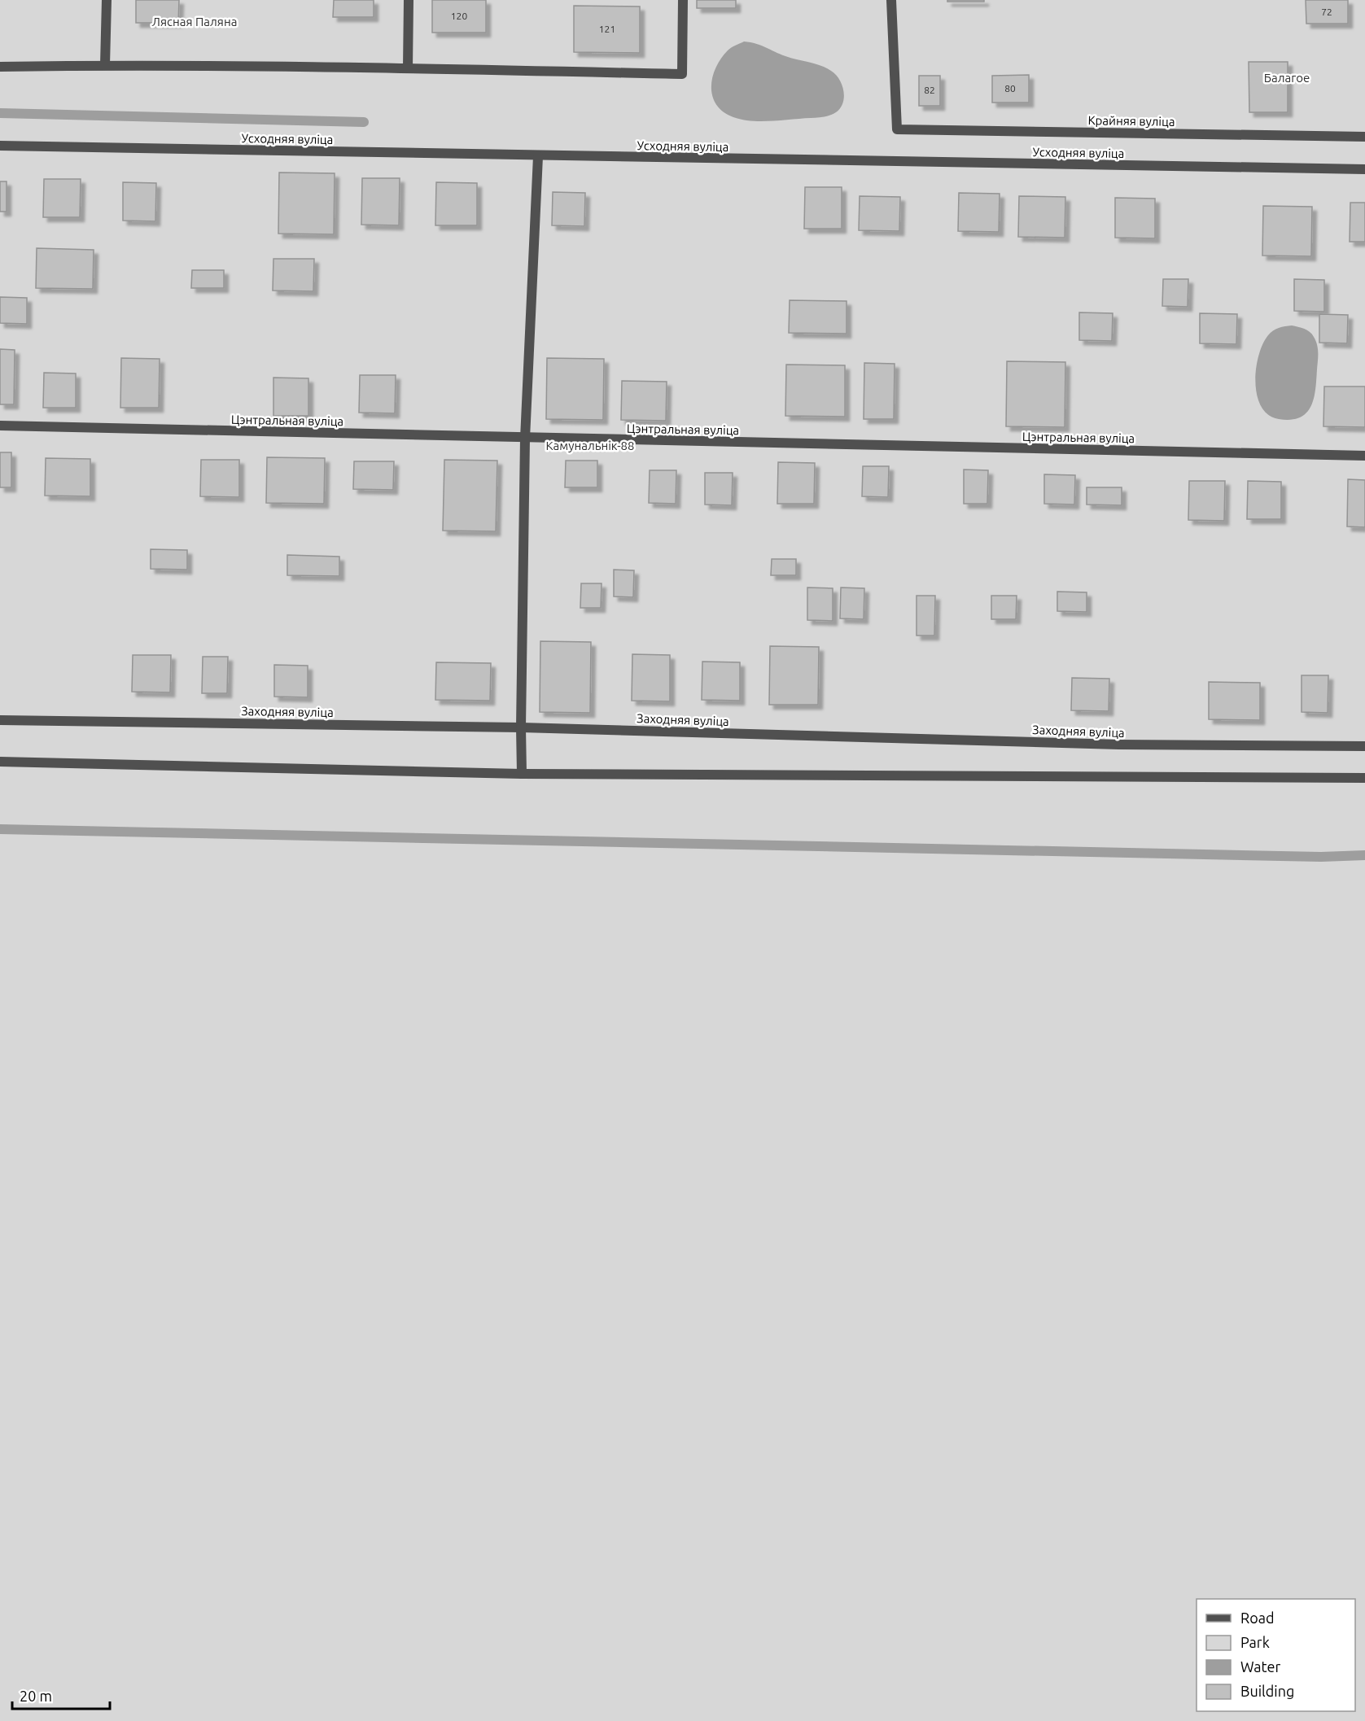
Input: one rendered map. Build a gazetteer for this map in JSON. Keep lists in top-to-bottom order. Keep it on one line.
{"streets":{"street":["Крайняя вуліца","Усходняя вуліца","Цэнтральная вуліца","Заходняя вуліца"]},"parks":["Лясная Паляна","Балагое","Камунальнік-88"],"house_numbers":["72","120","121","80","82"],"legend":["Road","Park","Water","Building"],"scale_bar":"20 m"}
